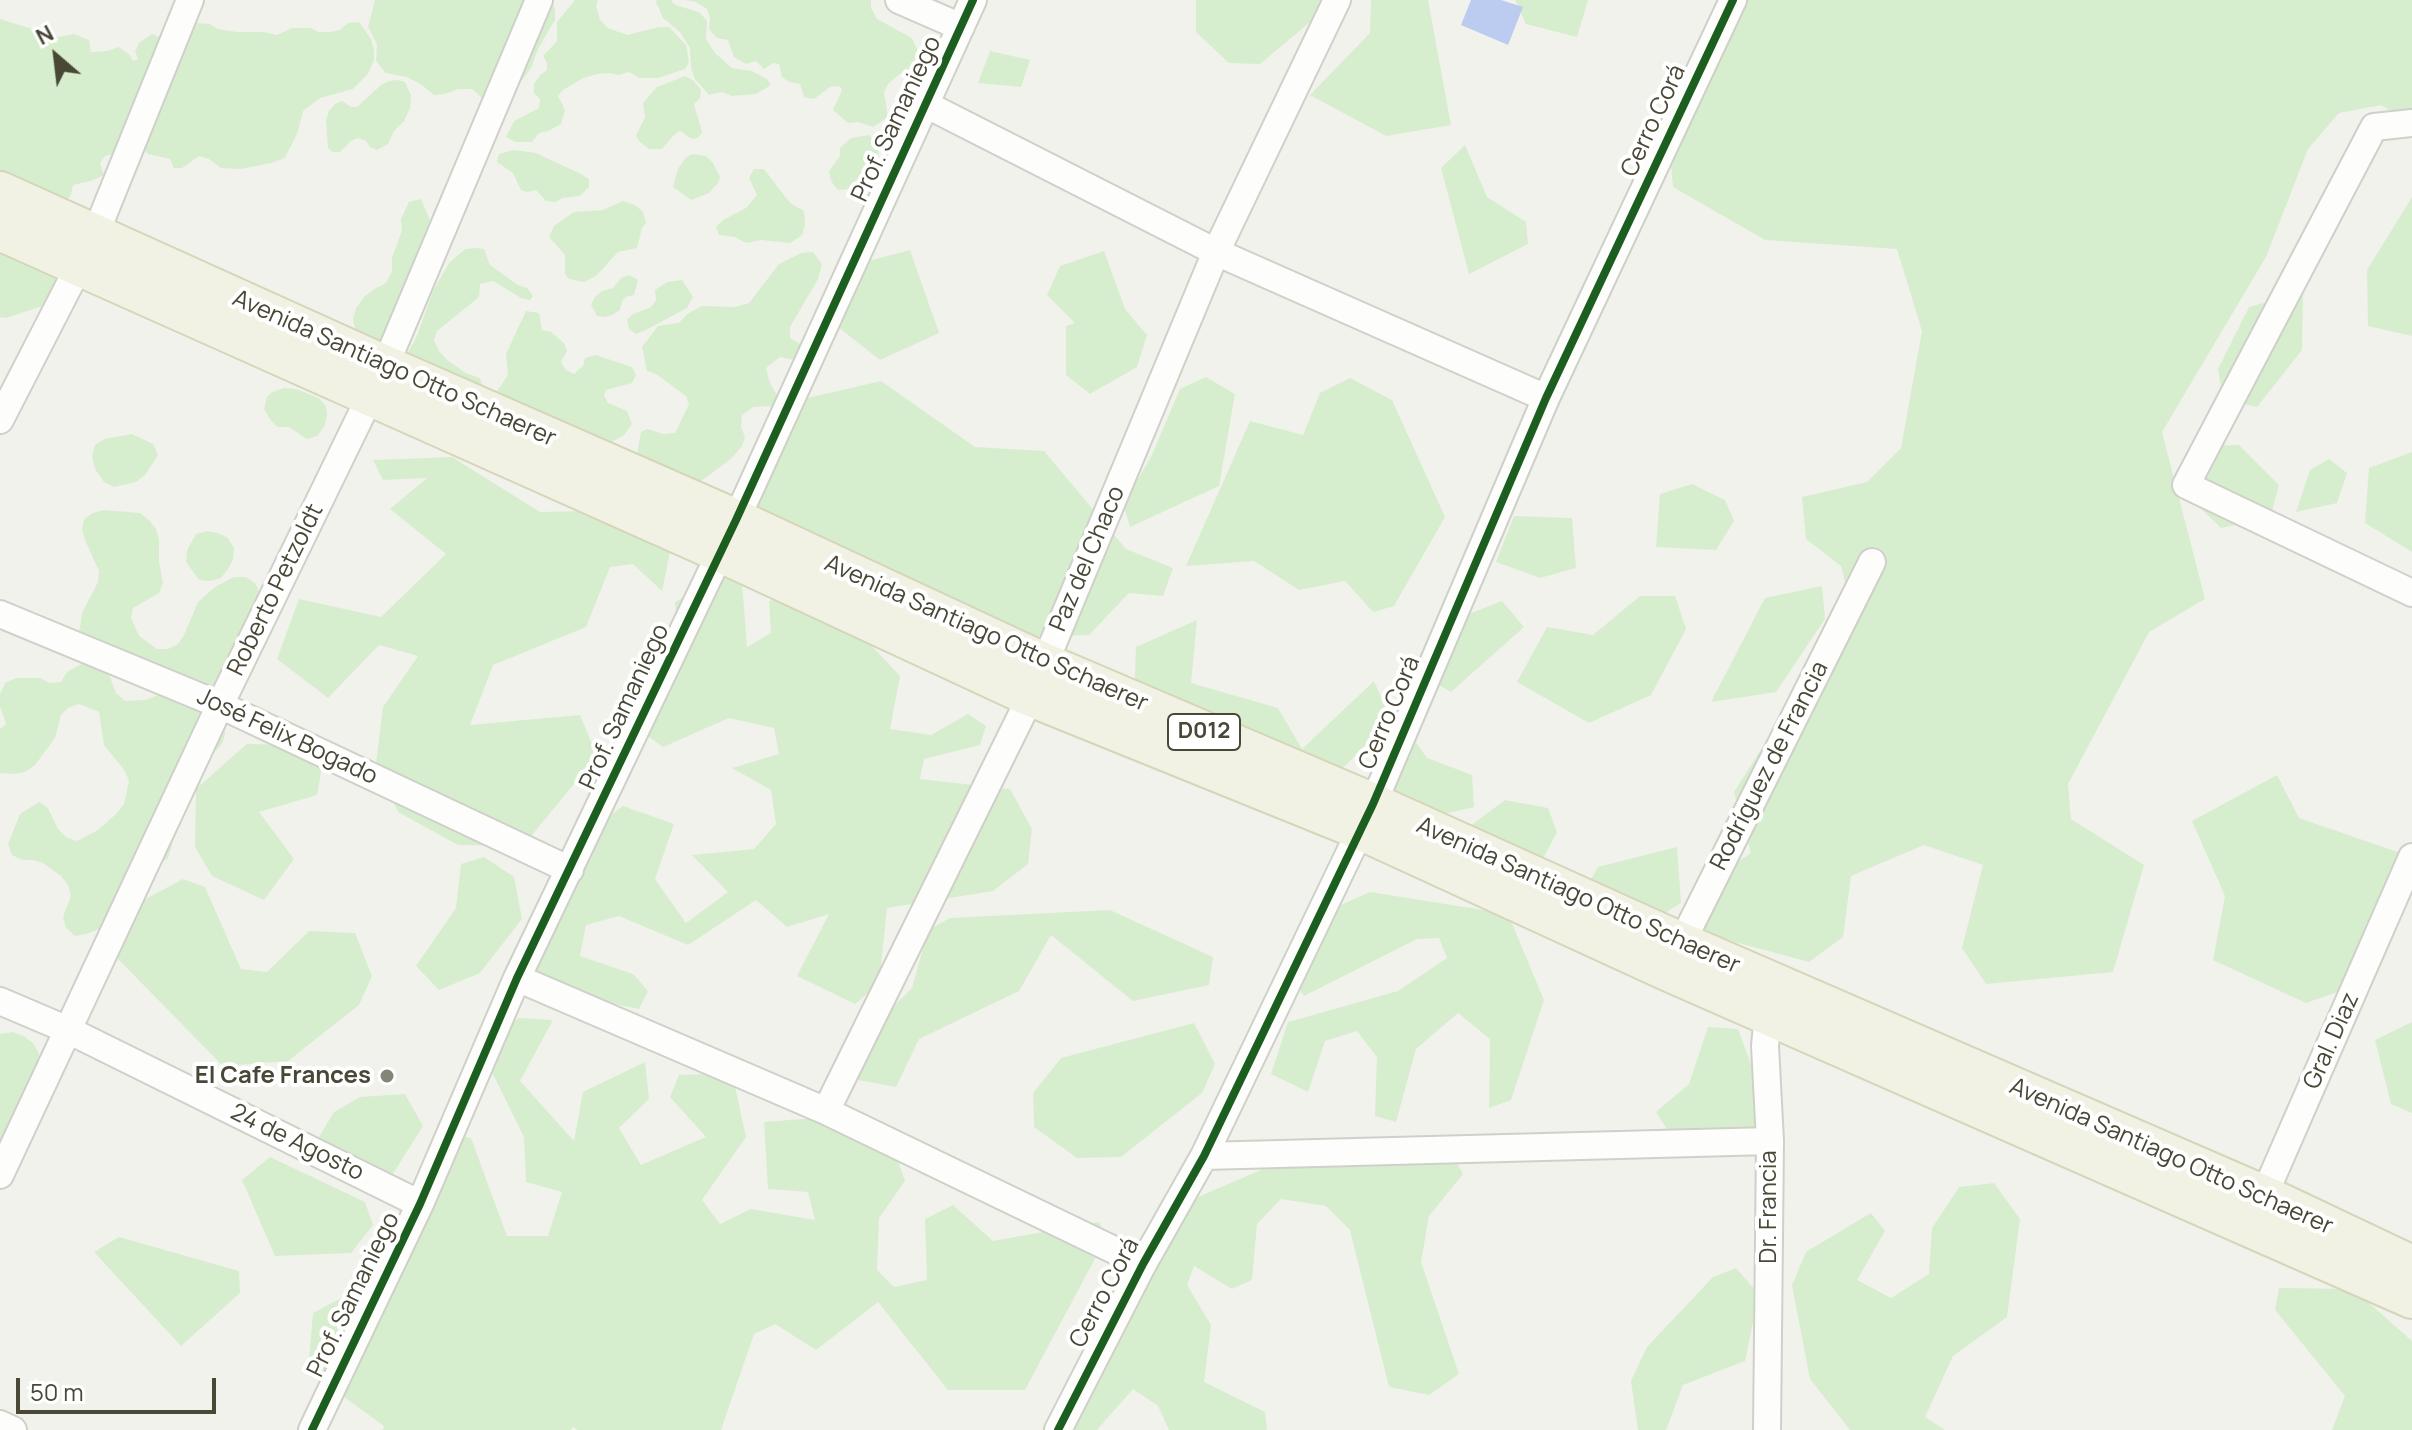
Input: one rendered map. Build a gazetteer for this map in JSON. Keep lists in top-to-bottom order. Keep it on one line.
{"streets":{"main road":["Avenida Santiago Otto Schaerer","D012"],"street":["Prof. Samaniego","Cerro Corá","Paz del Chaco","Roberto Petzoldt","José Felix Bogado","Rodríguez de Francia","Gral. Diaz","24 de Agosto","Dr. Francia"]},"crossings":[["Prof. Samaniego","Avenida Santiago Otto Schaerer"],["Prof. Samaniego","José Felix Bogado"],["Prof. Samaniego","24 de Agosto"],["Cerro Corá","Avenida Santiago Otto Schaerer"],["Avenida Santiago Otto Schaerer","Paz del Chaco"],["Avenida Santiago Otto Schaerer","Roberto Petzoldt"],["Avenida Santiago Otto Schaerer","Rodríguez de Francia"],["Avenida Santiago Otto Schaerer","Gral. Diaz"],["Avenida Santiago Otto Schaerer","Dr. Francia"],["Roberto Petzoldt","José Felix Bogado"],["Roberto Petzoldt","24 de Agosto"]],"places":["El Cafe Frances"],"scale_bar":"50 m","north":"top left"}
